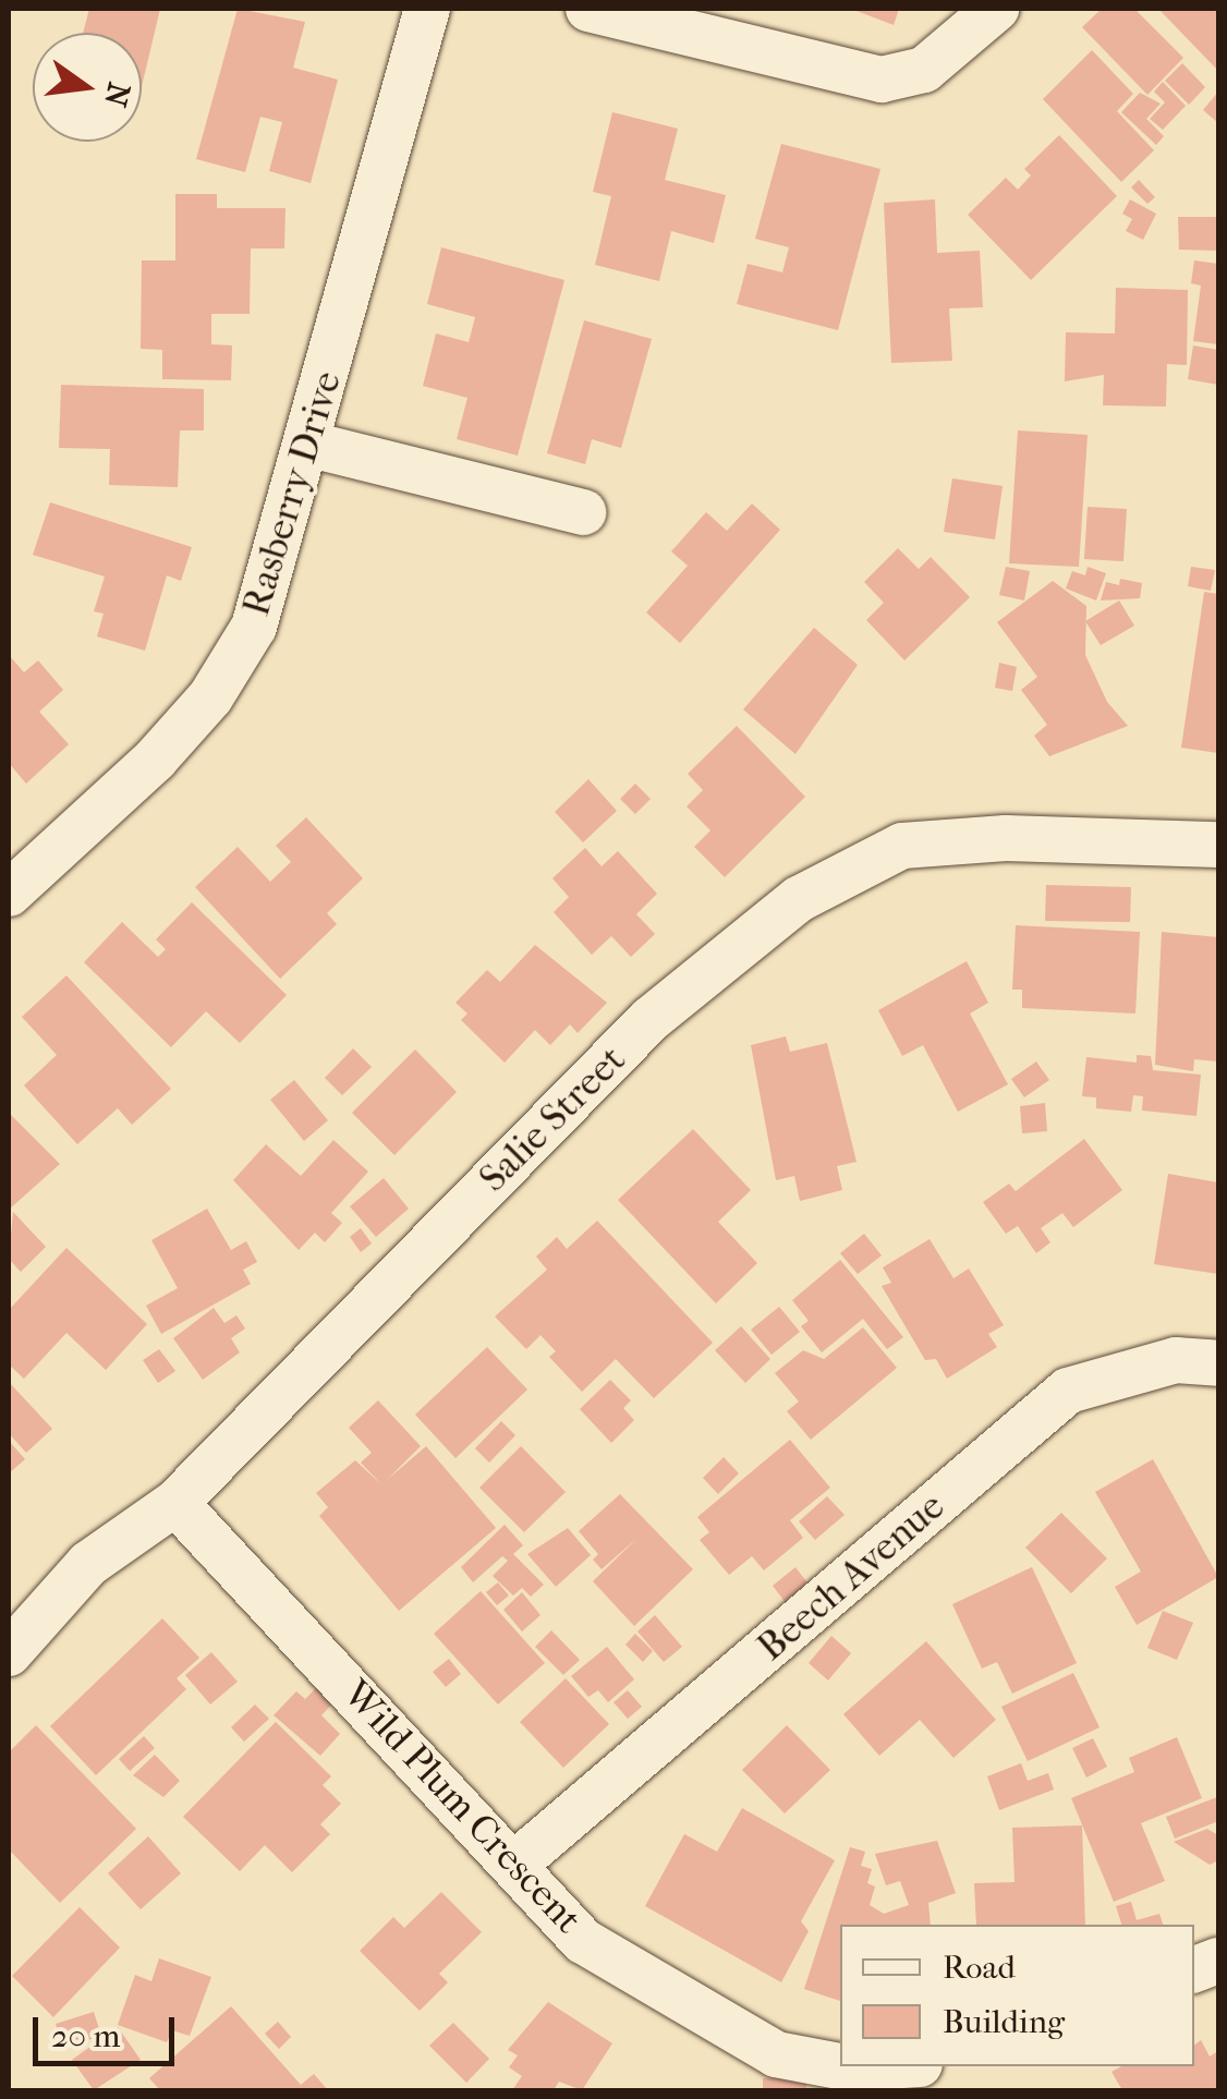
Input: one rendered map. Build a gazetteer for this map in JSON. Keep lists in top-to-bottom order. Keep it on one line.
{"streets":{"street":["Rasberry Drive","Salie Street","Beech Avenue","Wild Plum Crescent"]},"crossings":[["Salie Street","Wild Plum Crescent"],["Beech Avenue","Wild Plum Crescent"]],"legend":["Road","Building"],"scale_bar":"20 m","north":"right"}
